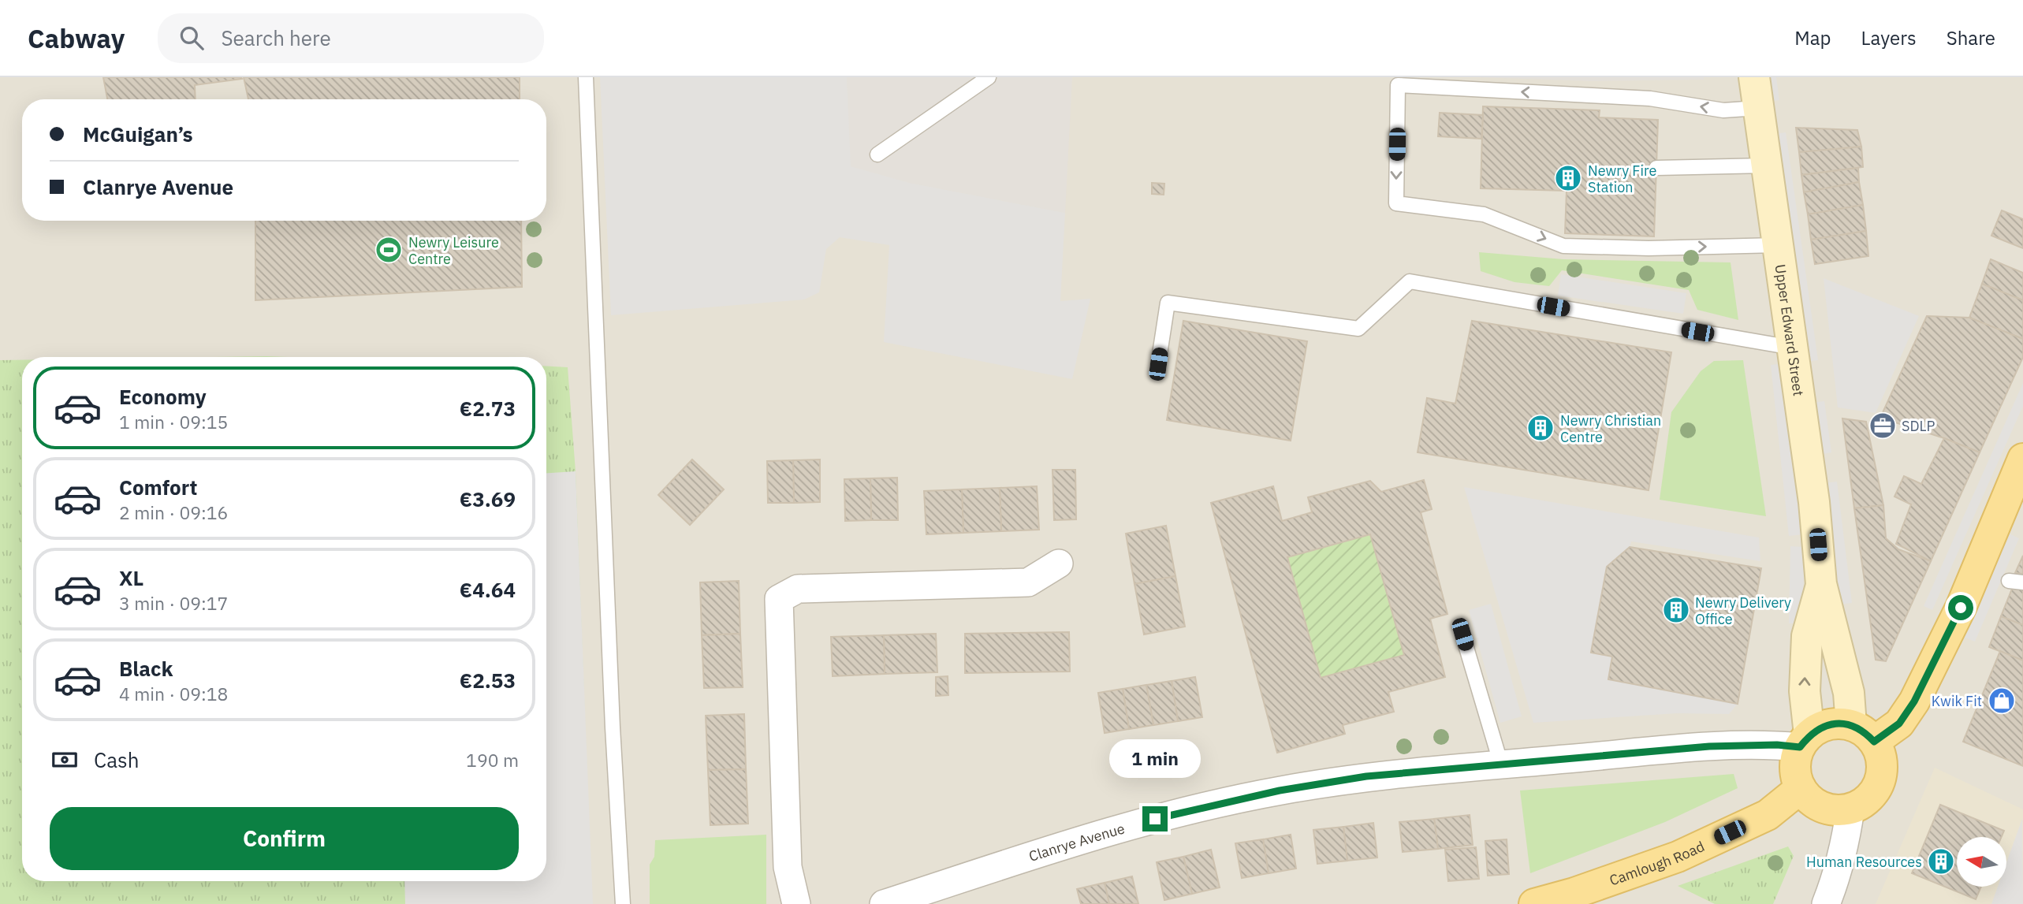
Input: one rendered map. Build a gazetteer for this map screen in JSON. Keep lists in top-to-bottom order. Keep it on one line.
{"streets":{"main road":["Upper Edward Street","Camlough Road"],"street":["Clanrye Avenue"]},"crossings":[["Upper Edward Street","Clanrye Avenue"],["Upper Edward Street","Camlough Road"],["Clanrye Avenue","Camlough Road"]],"places":{"building":["Newry Fire Station","Newry Christian Centre","Newry Delivery Office","Human Resources"],"sports":["Newry Leisure Centre"],"office":["SDLP"],"shop":["Kwik Fit"]},"north":"left","page":{"header":"Cabway","search":"Search here","nav":["Map","Layers","Share"],"banner":["McGuigan’s","Clanrye Avenue"],"list":[{"name":"Economy","note":"1 min · 09:15","value":"€2.73"},{"name":"Comfort","note":"2 min · 09:16","value":"€3.69"},{"name":"XL","note":"3 min · 09:17","value":"€4.64"},{"name":"Black","note":"4 min · 09:18","value":"€2.53"}],"pay":["Cash","190 m"],"bubble":"1 min","buttons":"Confirm"}}
